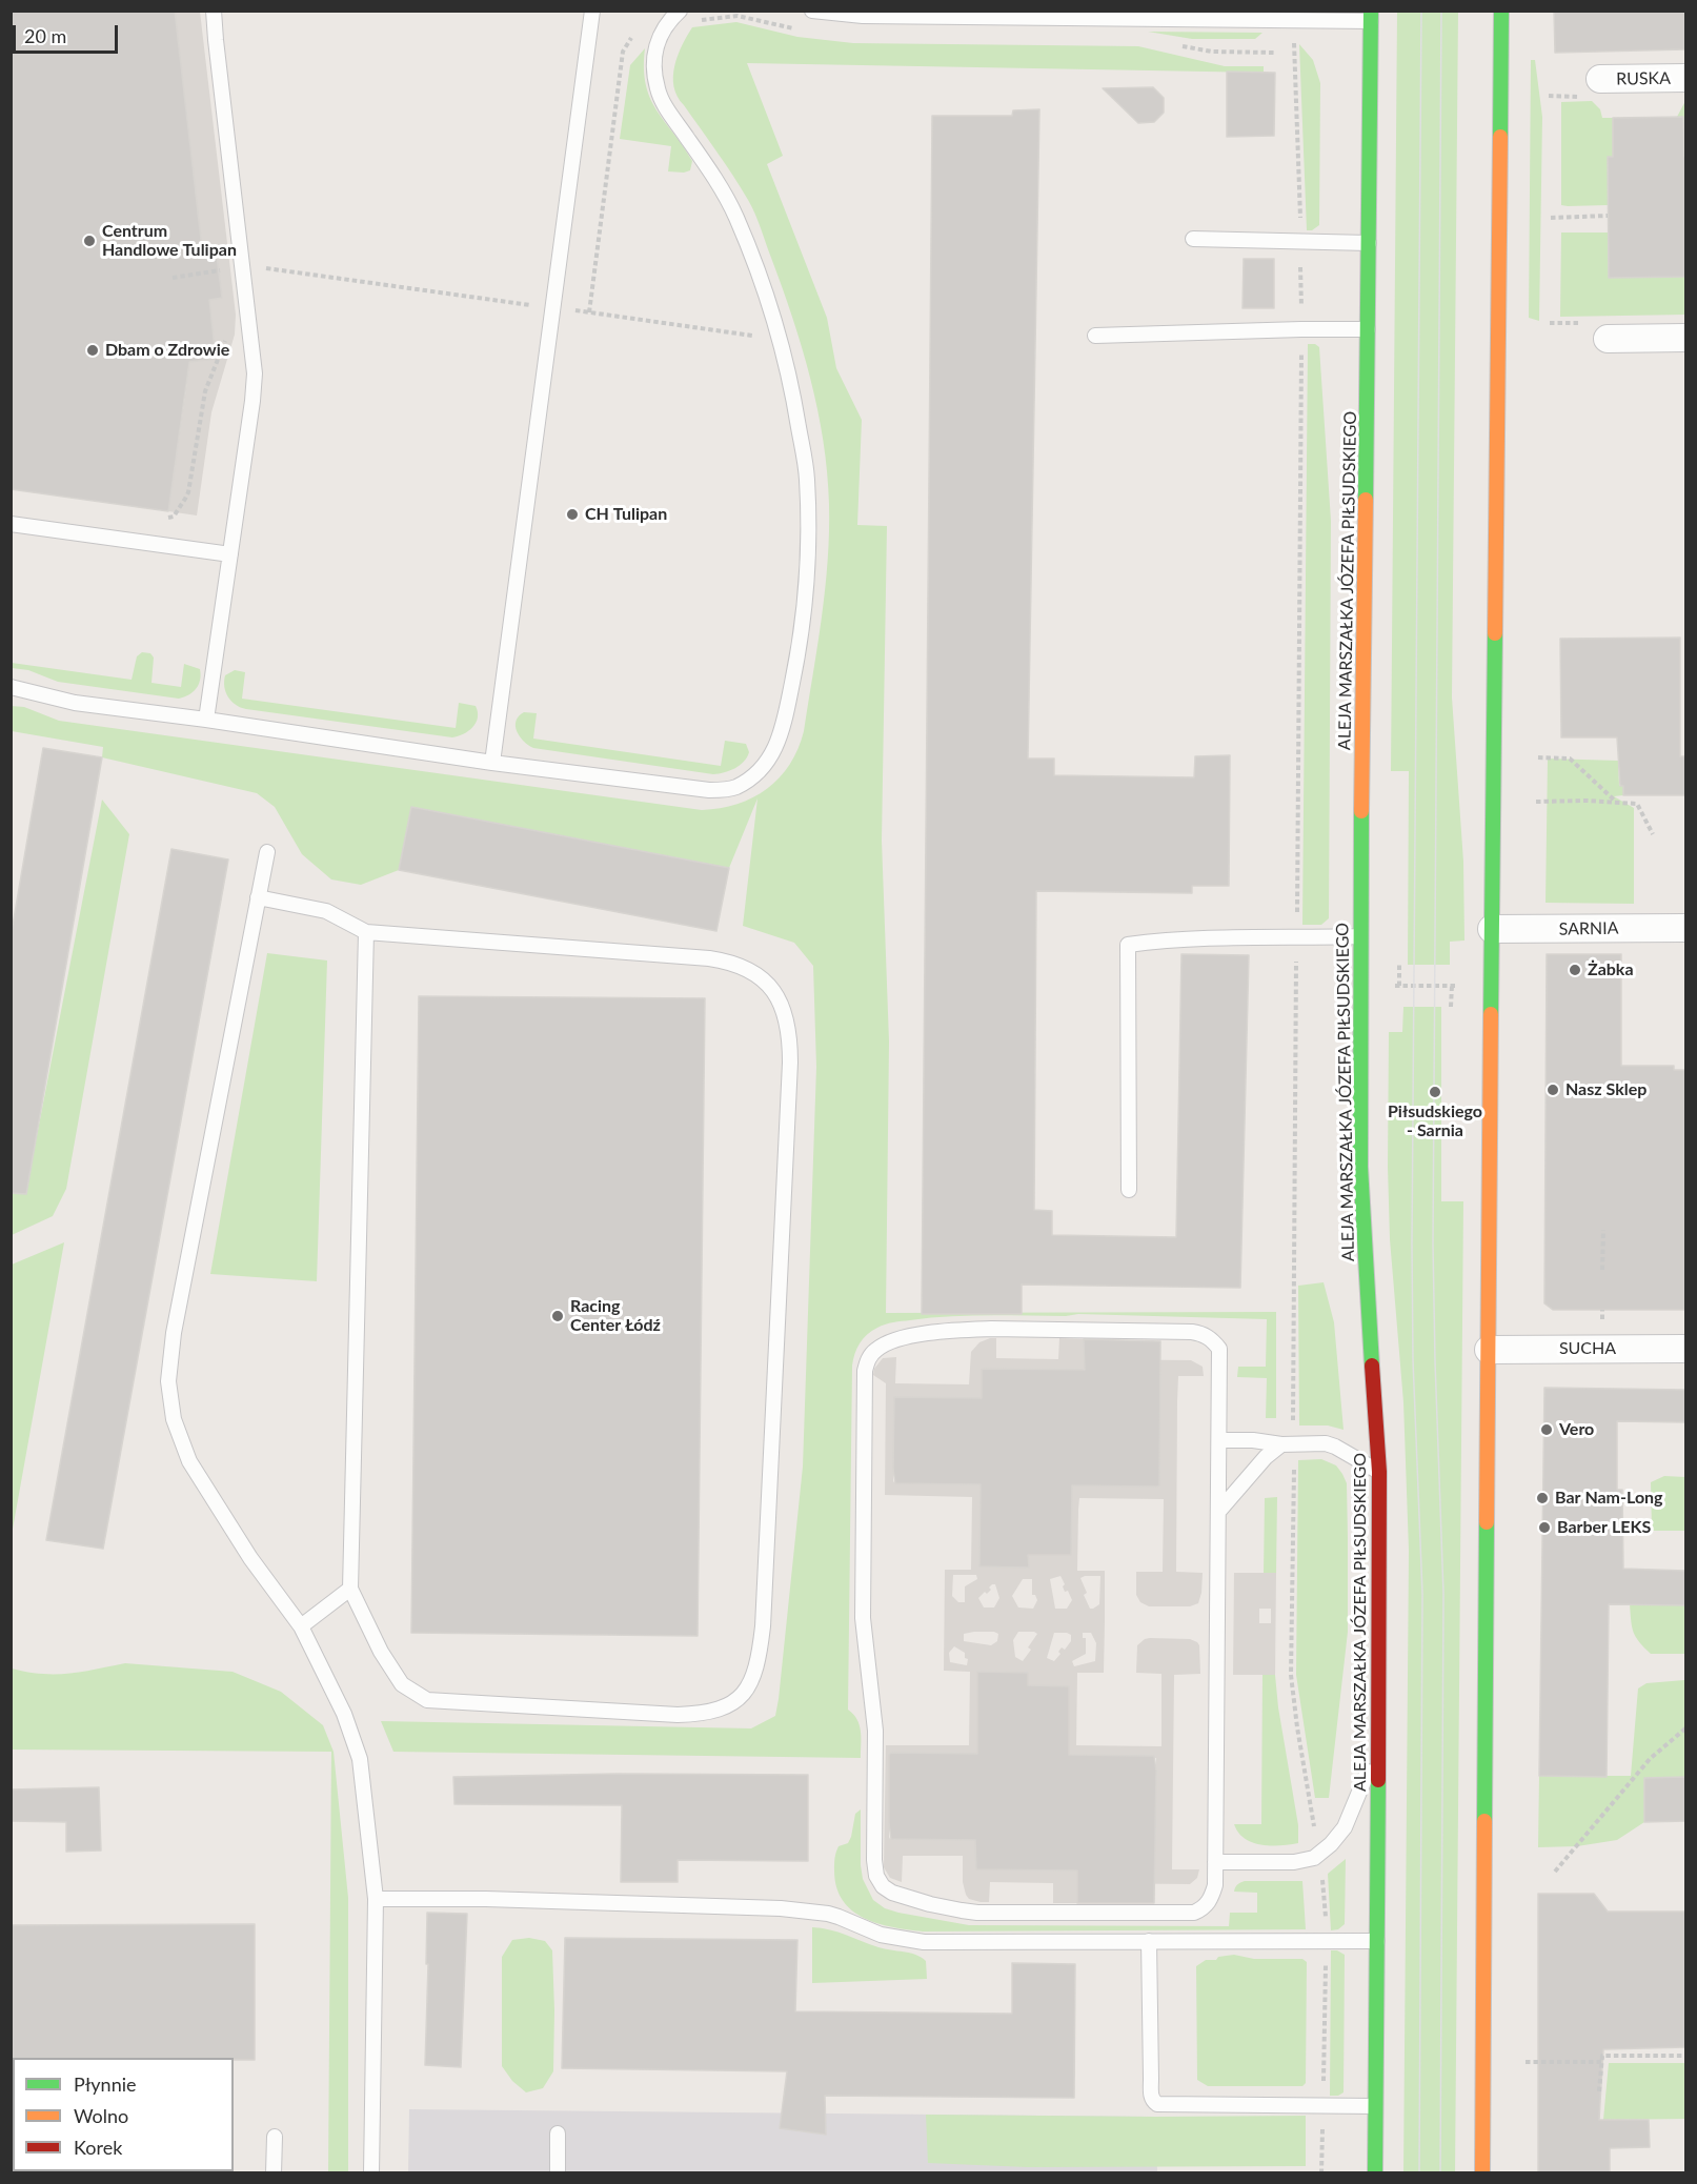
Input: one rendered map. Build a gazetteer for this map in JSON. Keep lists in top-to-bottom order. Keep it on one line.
{"streets":{"main road":["ALEJA MARSZAŁKA JÓZEFA PIŁSUDSKIEGO"],"street":["RUSKA","SARNIA","SUCHA"]},"places":["Centrum Handlowe Tulipan","Dbam o Zdrowie","CH Tulipan","Żabka","Nasz Sklep","Piłsudskiego - Sarnia","Racing Center Łódź","Vero","Bar Nam-Long","Barber LEKS"],"legend":["Płynnie","Wolno","Korek"],"scale_bar":"20 m"}
